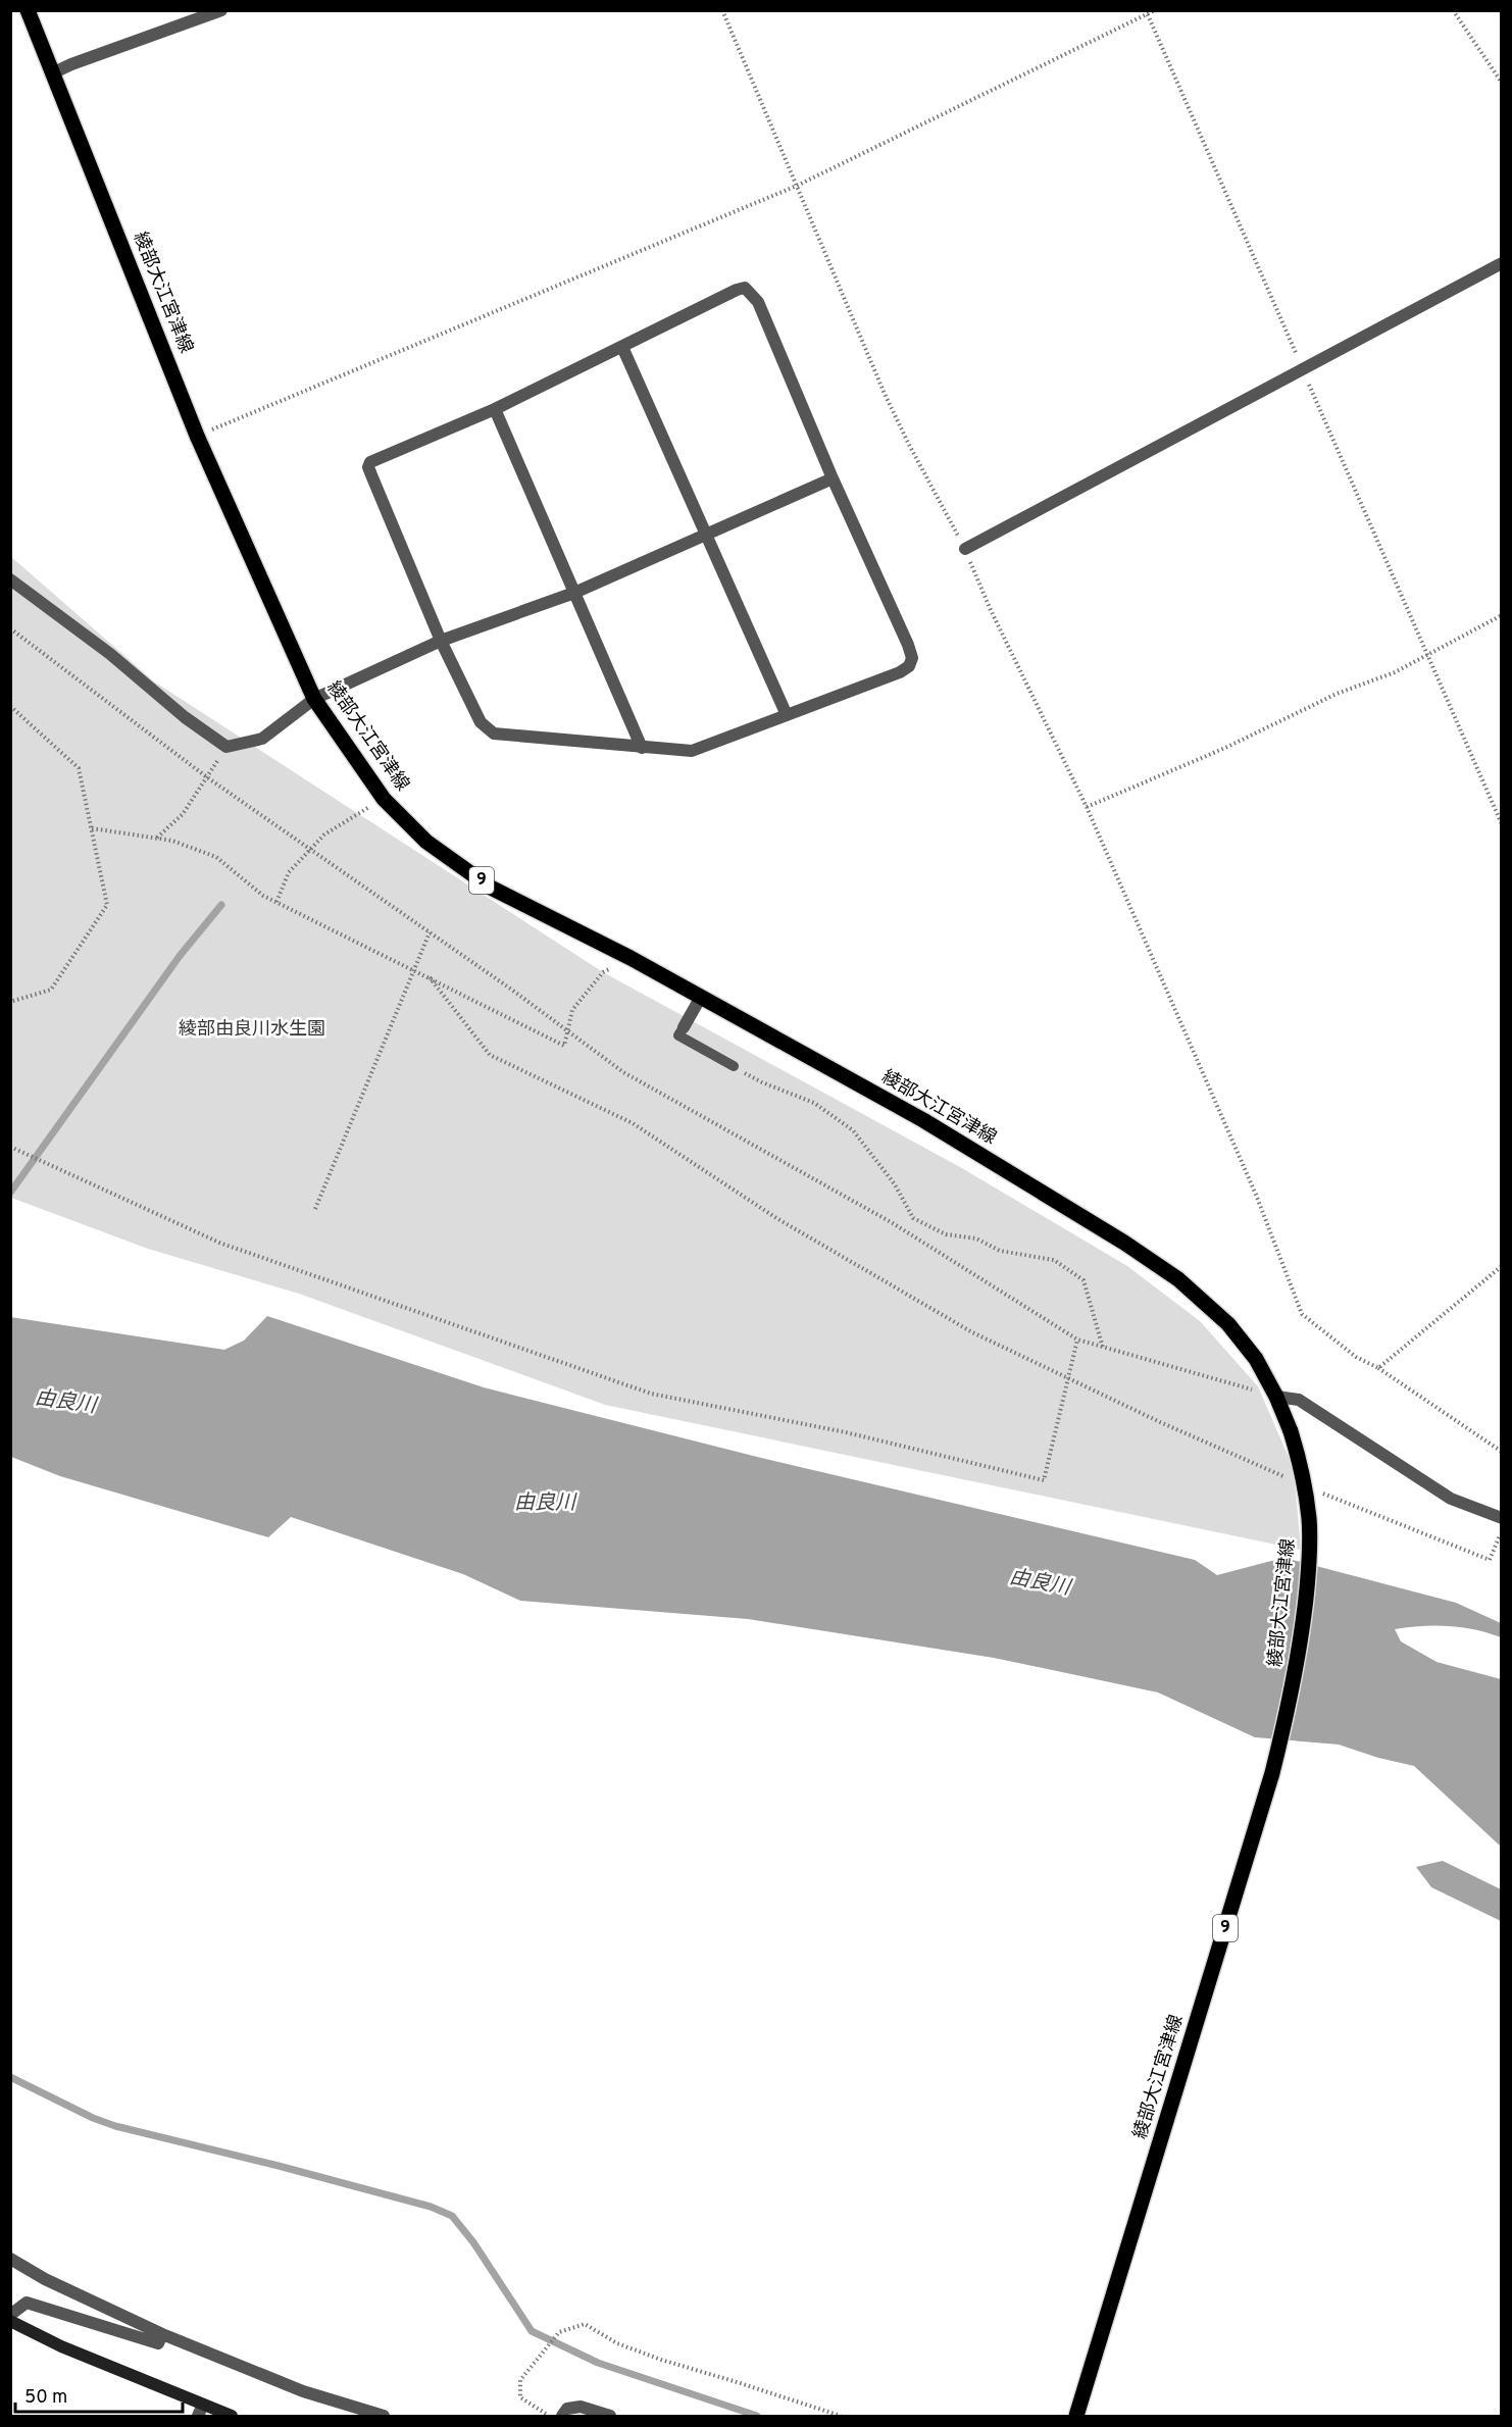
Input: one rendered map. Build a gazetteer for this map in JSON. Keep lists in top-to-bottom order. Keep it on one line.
{"streets":{"main road":["綾部大江宮津線","9"]},"water":["由良川"],"parks":["綾部由良川水生園"],"scale_bar":"50 m"}
